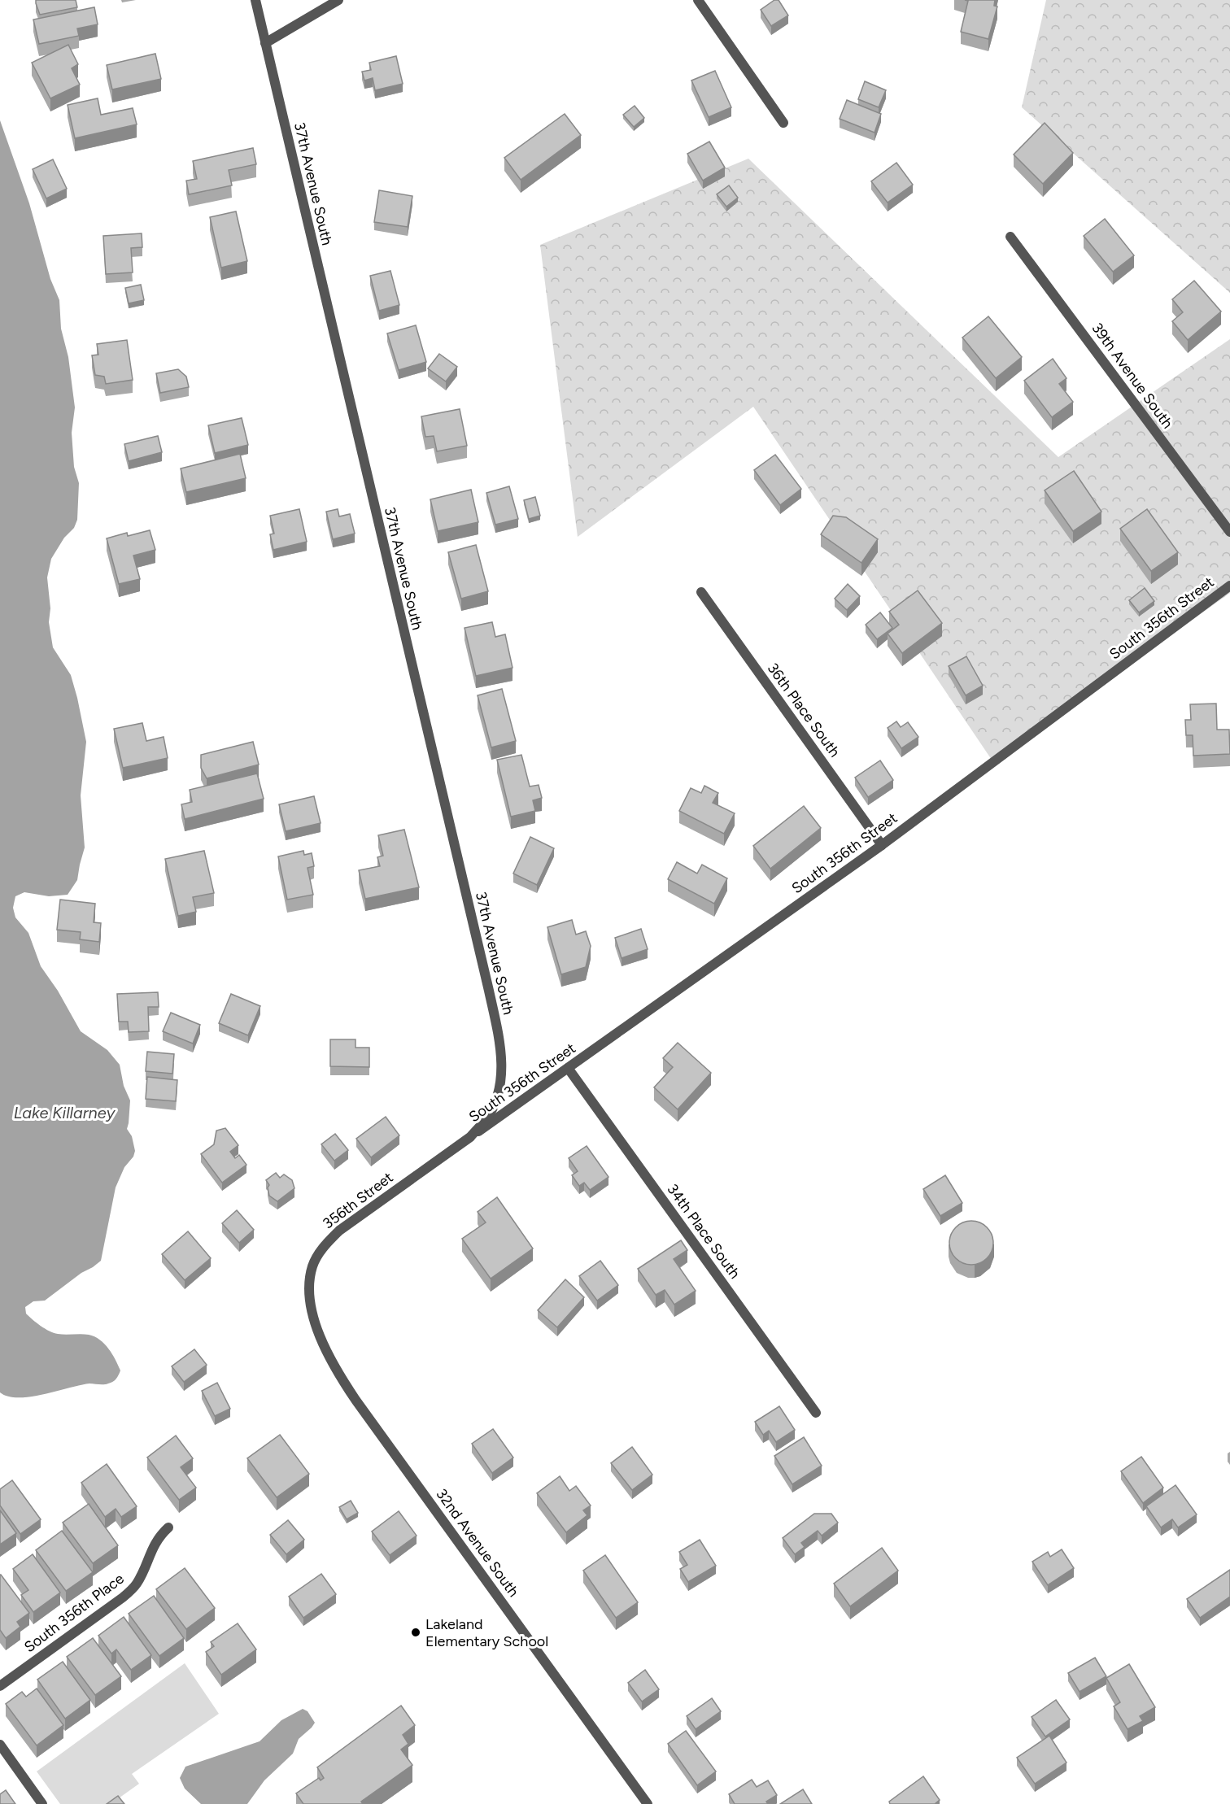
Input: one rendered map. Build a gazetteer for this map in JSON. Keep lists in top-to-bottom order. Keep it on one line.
{"streets":{"street":["37th Avenue South","39th Avenue South","South 356th Street","36th Place South","356th Street","34th Place South","32nd Avenue South","South 356th Place"]},"crossings":[["37th Avenue South","South 356th Street"],["37th Avenue South","356th Street"],["South 356th Street","36th Place South"],["South 356th Street","356th Street"],["South 356th Street","34th Place South"],["356th Street","32nd Avenue South"]],"water":["Lake Killarney"],"places":["Lakeland Elementary School"]}
